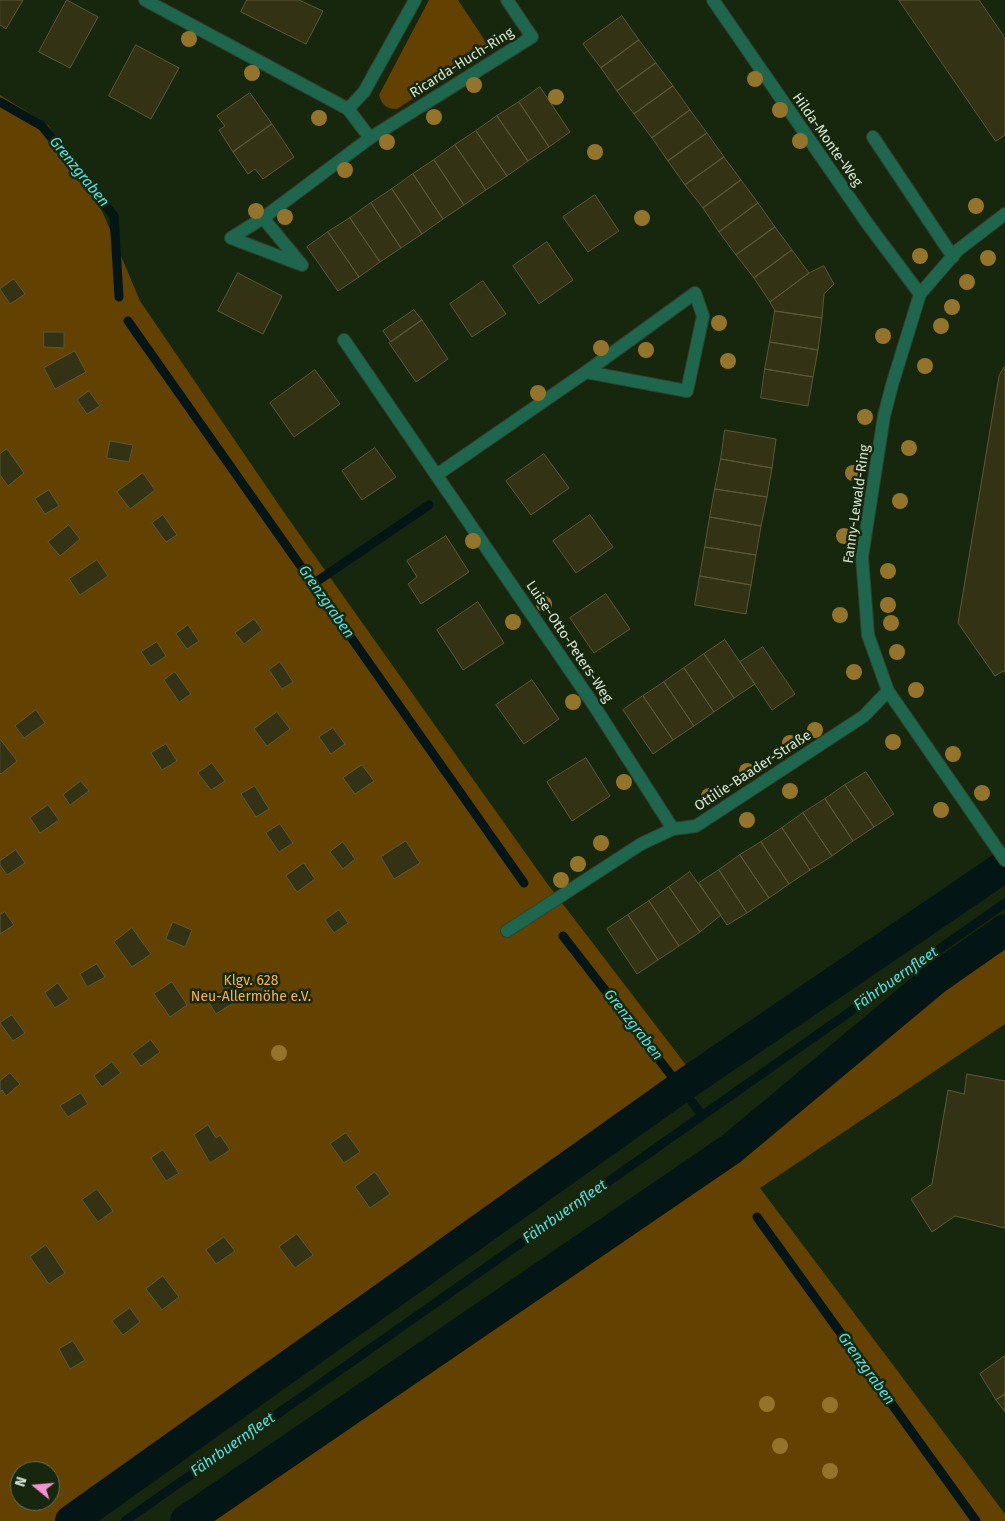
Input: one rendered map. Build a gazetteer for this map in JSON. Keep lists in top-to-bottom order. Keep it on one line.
{"streets":{"street":["Ricarda-Huch-Ring","Hilda-Monte-Weg","Fanny-Lewald-Ring","Luise-Otto-Peters-Weg","Ottilie-Baader-Straße"]},"crossings":[["Hilda-Monte-Weg","Fanny-Lewald-Ring"],["Fanny-Lewald-Ring","Ottilie-Baader-Straße"],["Luise-Otto-Peters-Weg","Ottilie-Baader-Straße"]],"water":["Grenzgraben","Fährbuernfleet"],"parks":["Klgv. 628 Neu-Allermöhe e.V."],"north":"left"}
